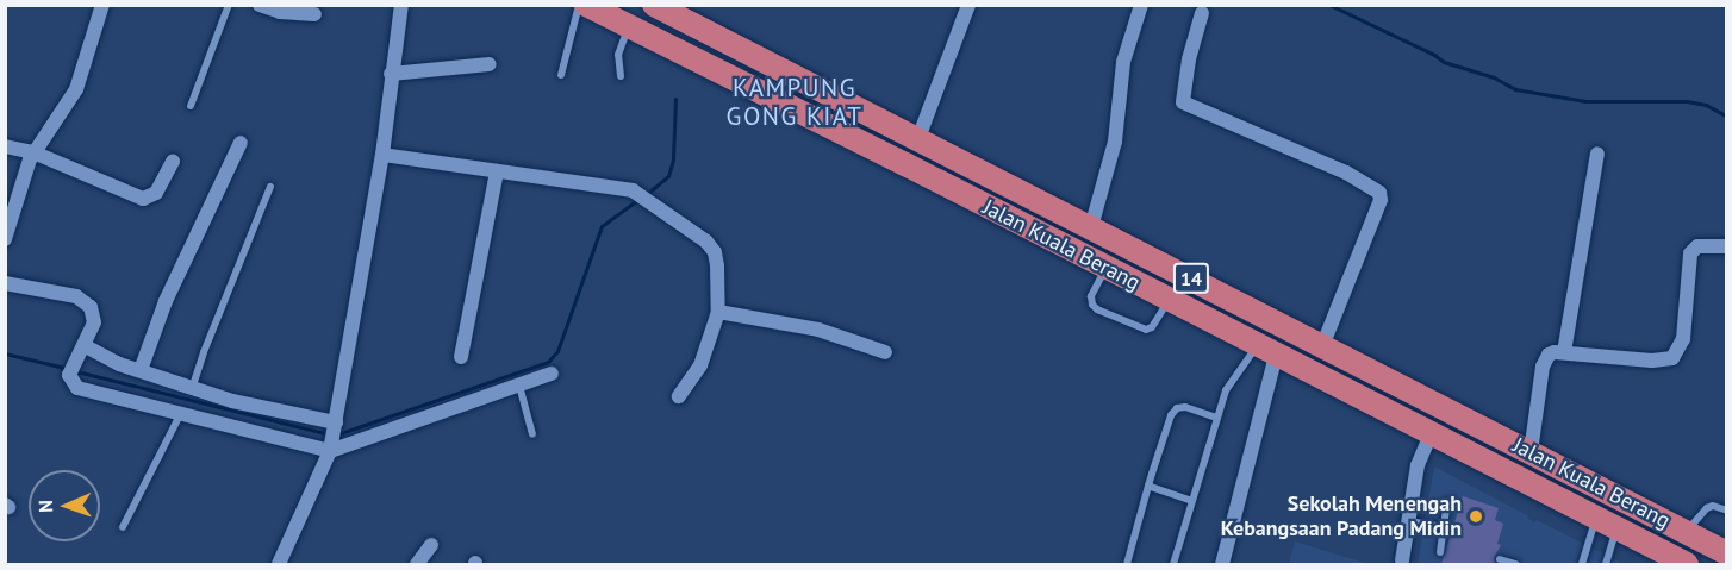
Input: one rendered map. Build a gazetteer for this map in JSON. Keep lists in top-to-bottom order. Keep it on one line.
{"streets":{"highway":["Jalan Kuala Berang","14"]},"districts":["KAMPUNG GONG KIAT"],"places":["Sekolah Menengah Kebangsaan Padang Midin"],"north":"left"}
